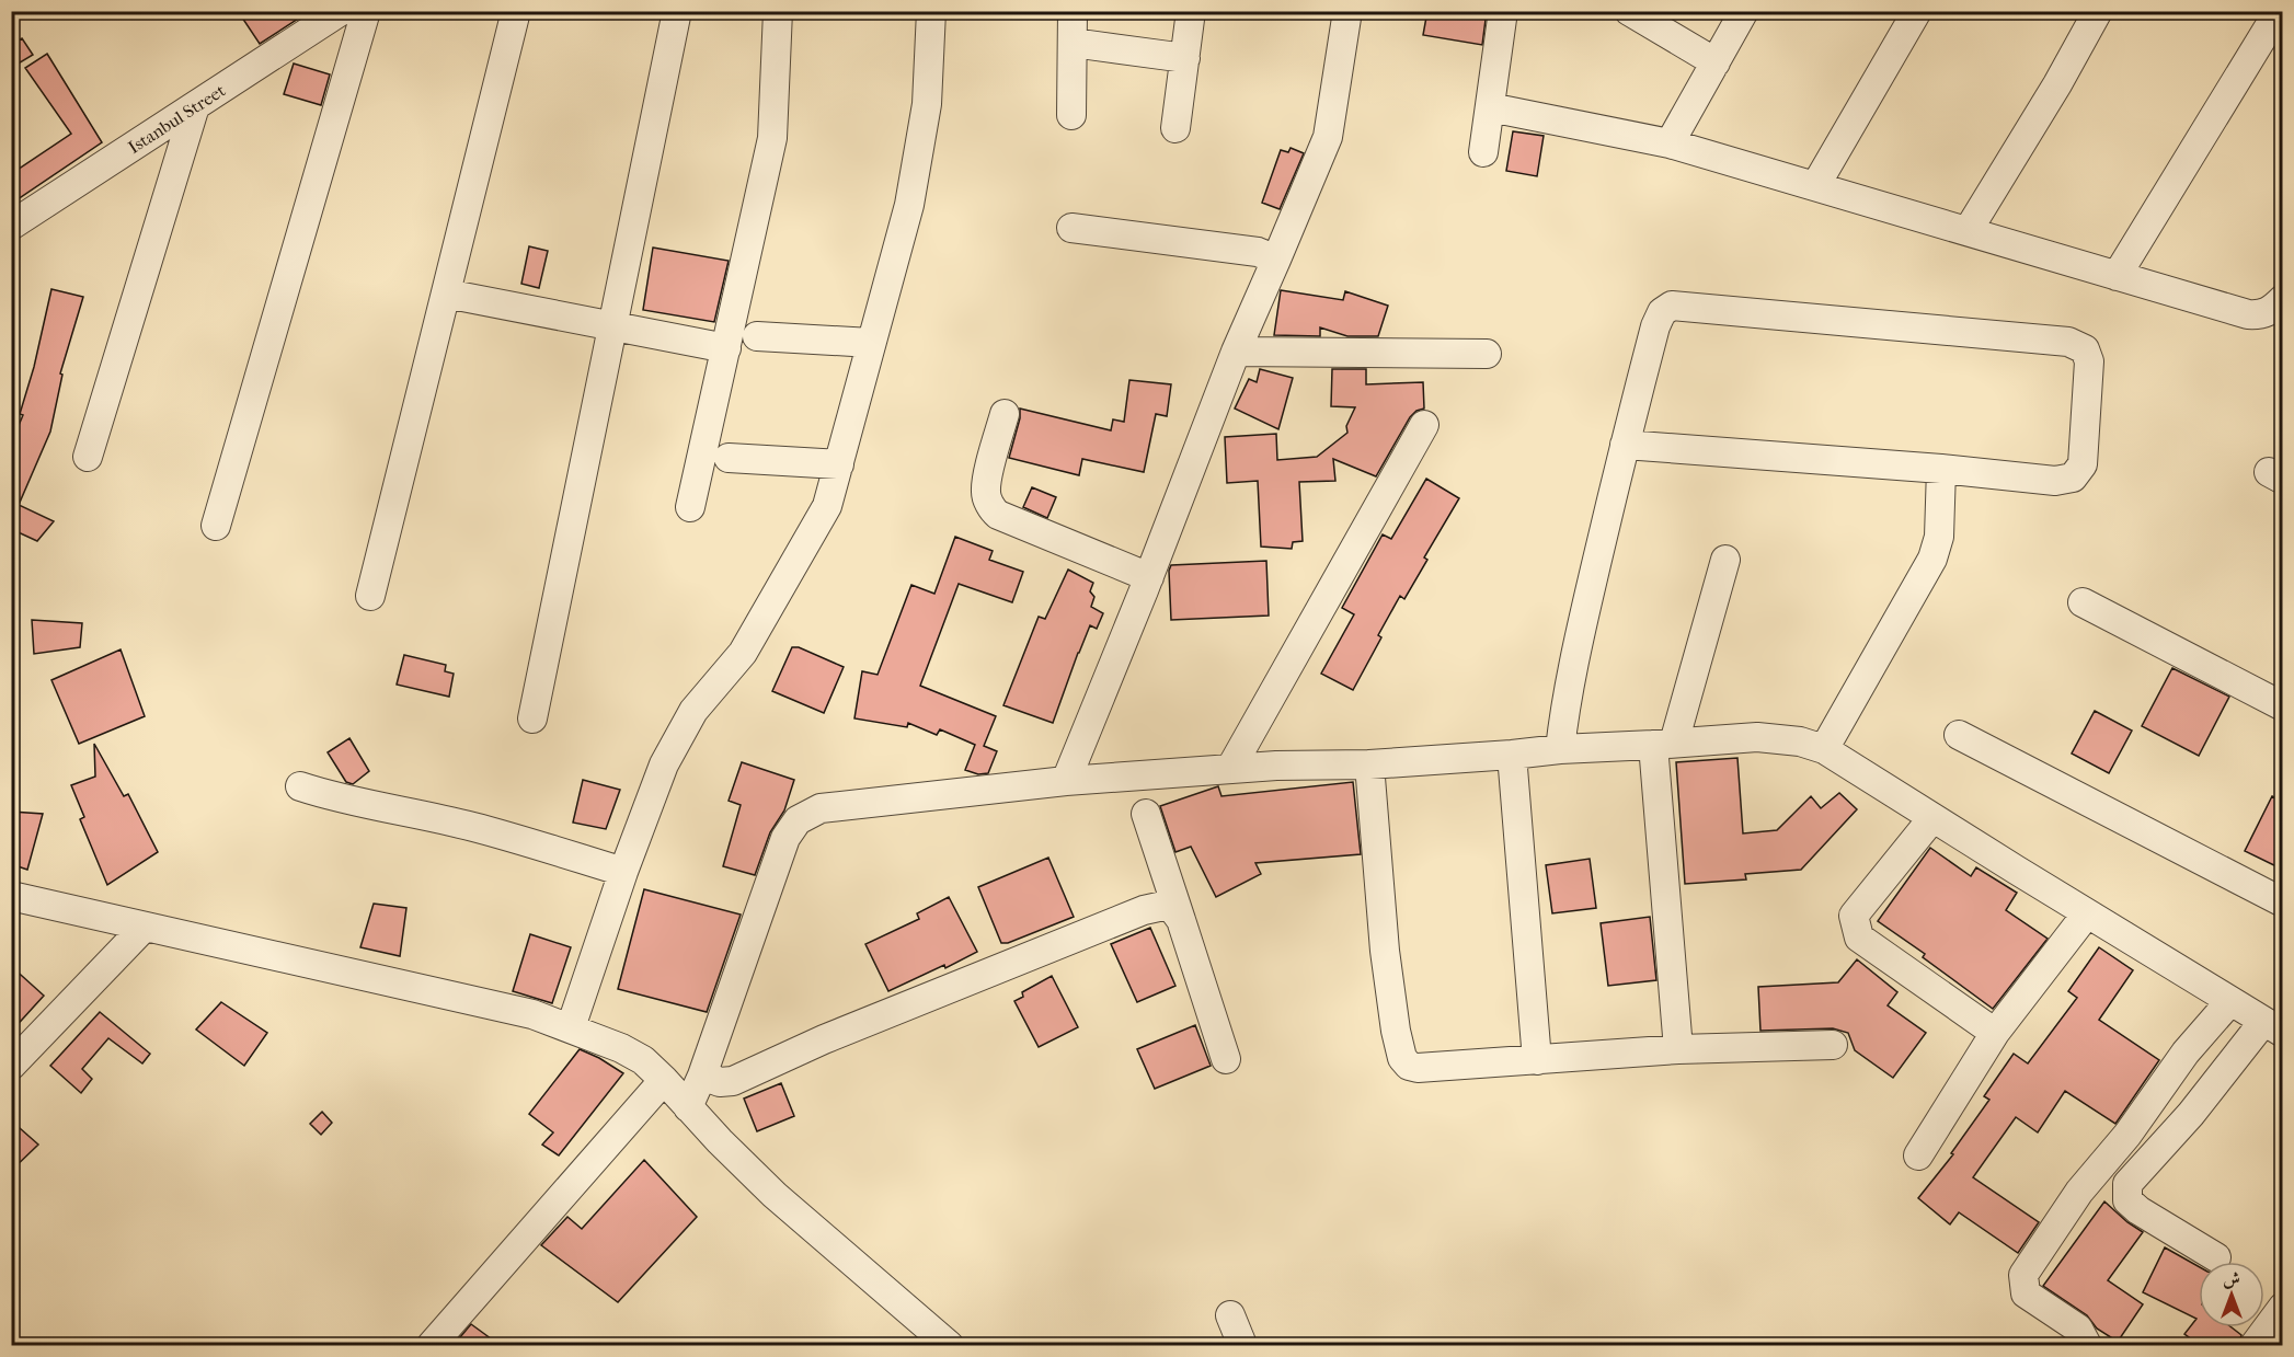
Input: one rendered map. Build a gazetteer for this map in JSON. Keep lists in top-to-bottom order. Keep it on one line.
{"streets":{"street":["Istanbul Street"]},"north":"top"}
